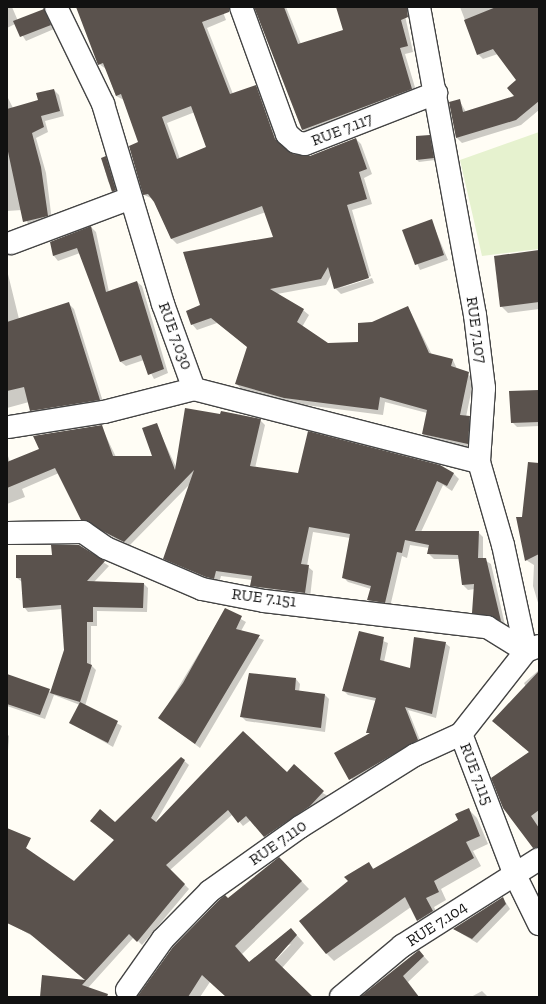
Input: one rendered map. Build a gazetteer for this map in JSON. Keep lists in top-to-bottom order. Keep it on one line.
{"streets":{"street":["RUE 7.117","RUE 7.107","RUE 7.030","RUE 7.151","RUE 7.115","RUE 7.110","RUE 7.104"]},"crossings":[["RUE 7.117","RUE 7.107"],["RUE 7.107","RUE 7.030"],["RUE 7.107","RUE 7.151"],["RUE 7.107","RUE 7.115"],["RUE 7.151","RUE 7.115"],["RUE 7.115","RUE 7.110"],["RUE 7.115","RUE 7.104"]]}
